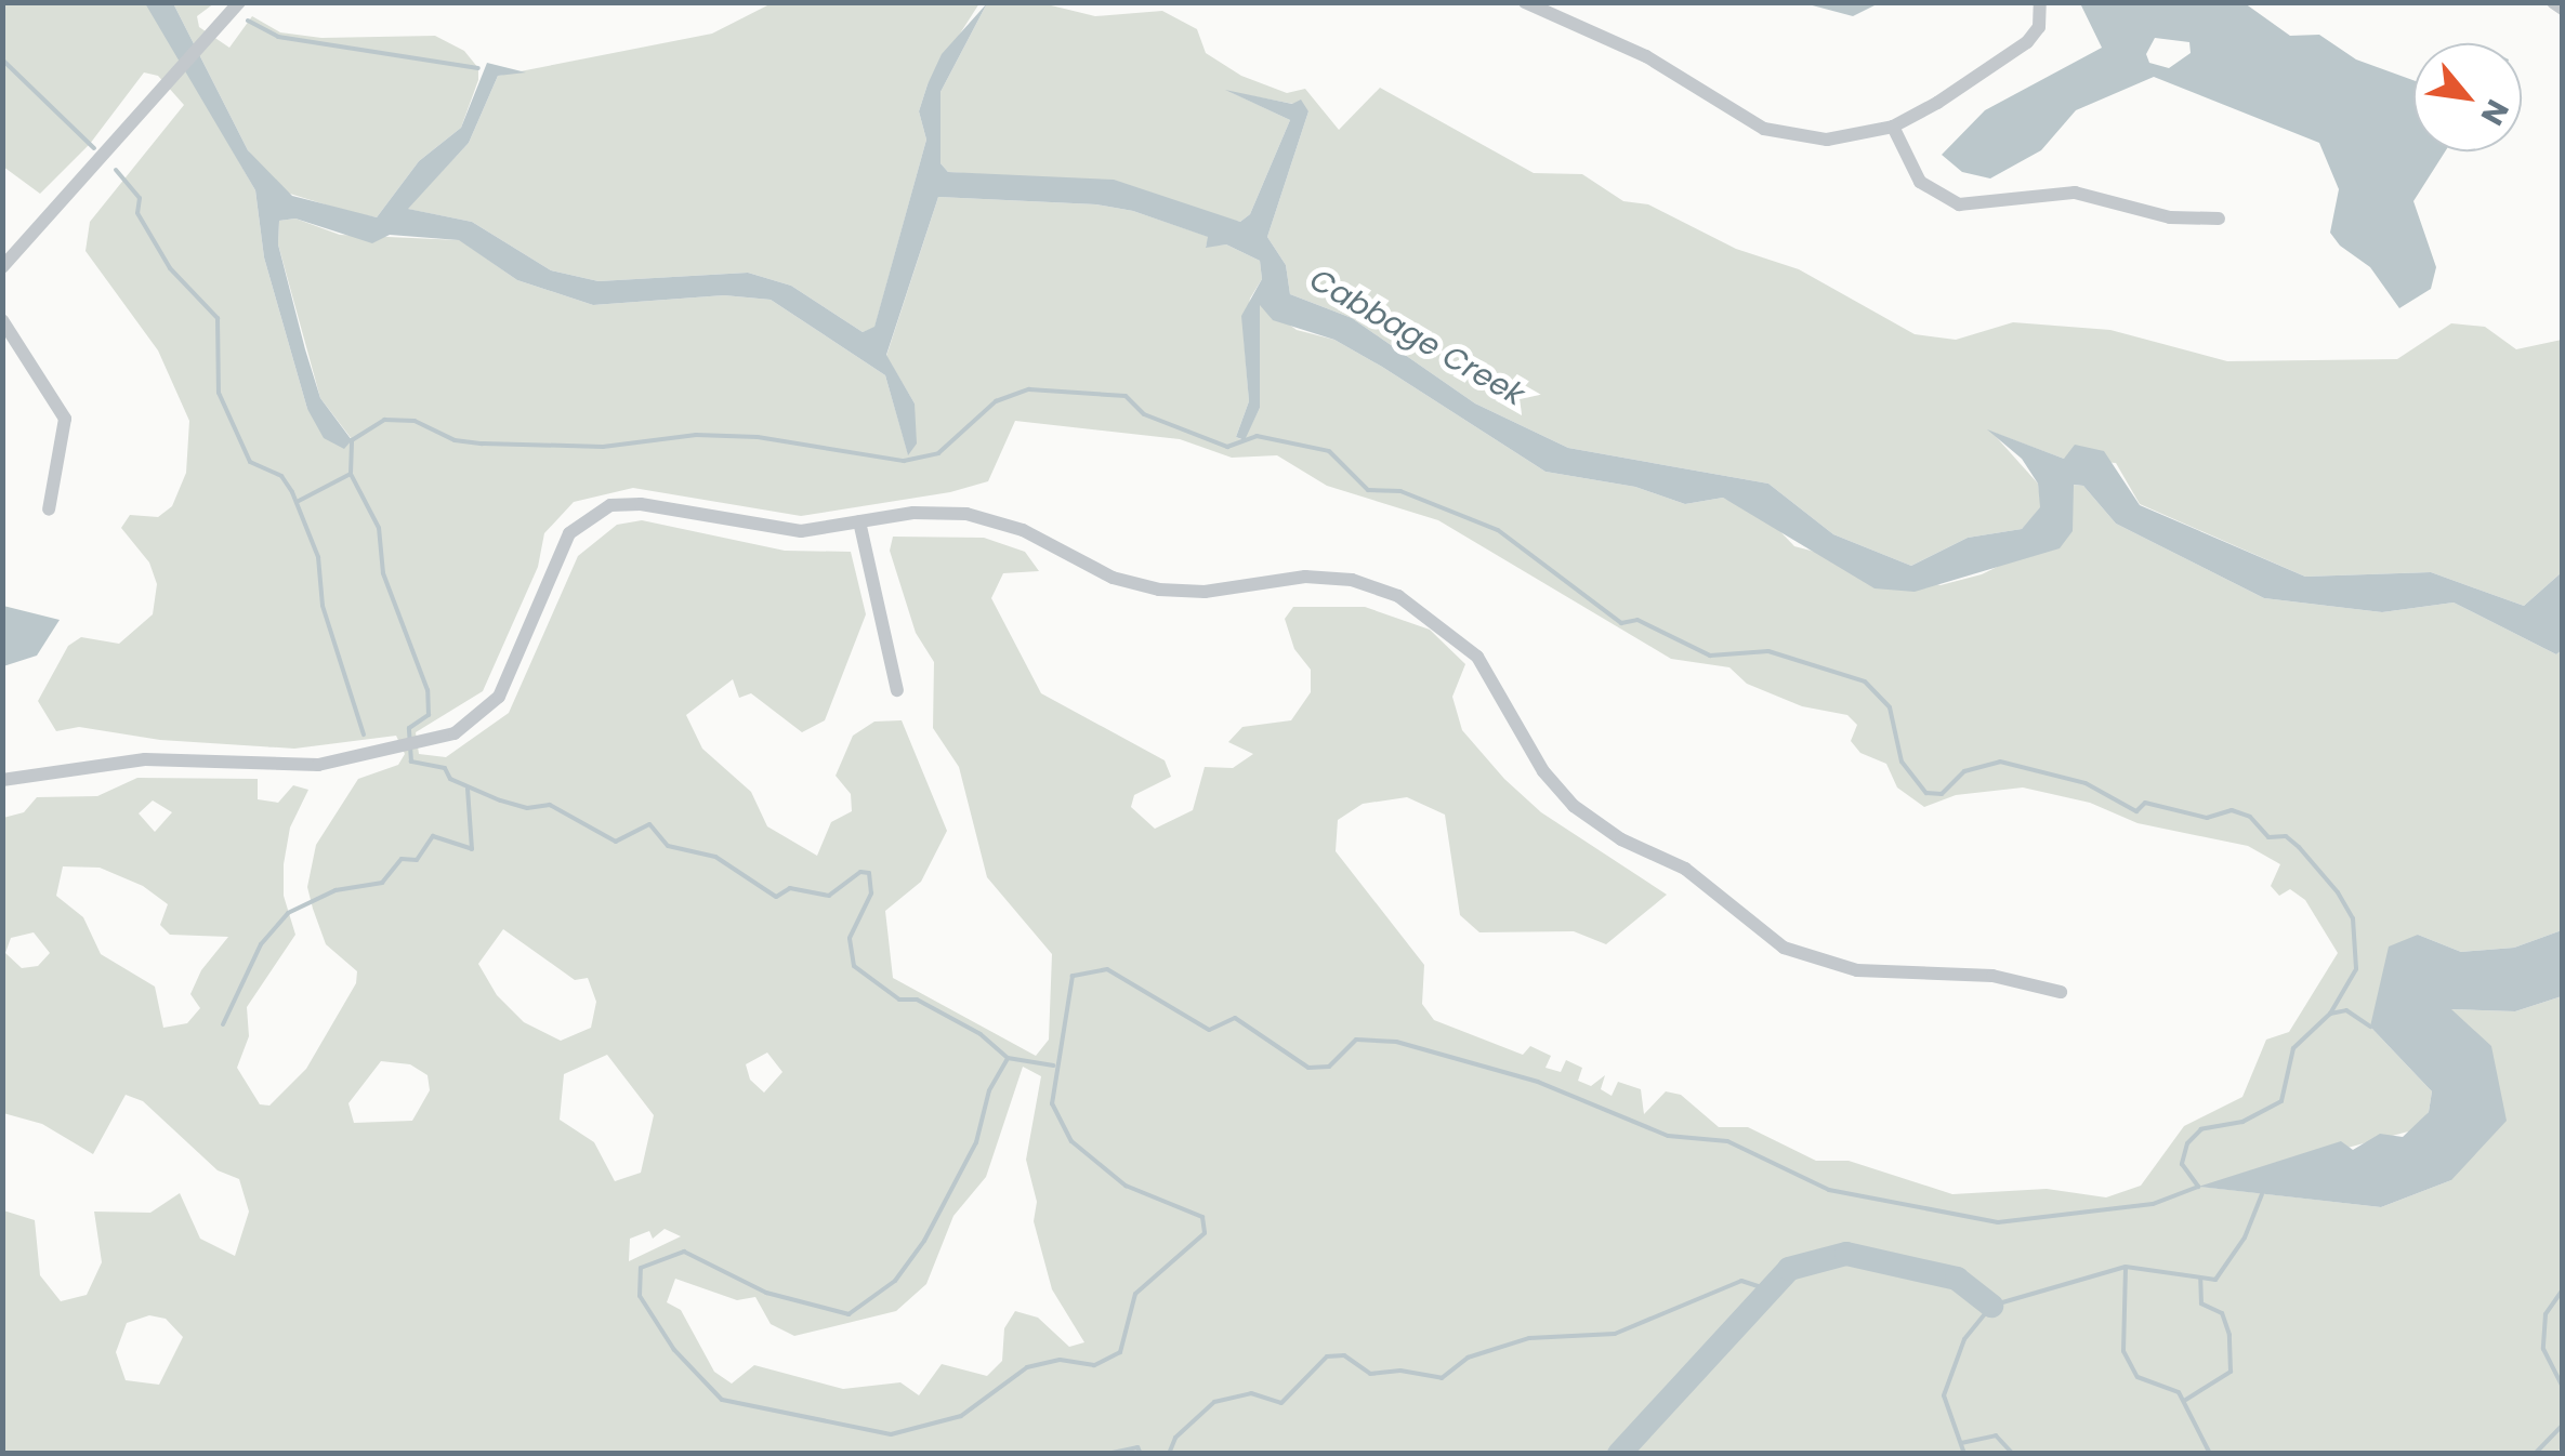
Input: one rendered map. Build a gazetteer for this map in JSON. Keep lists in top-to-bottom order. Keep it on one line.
{"water":["Cabbage Creek"],"north":"bottom right"}
